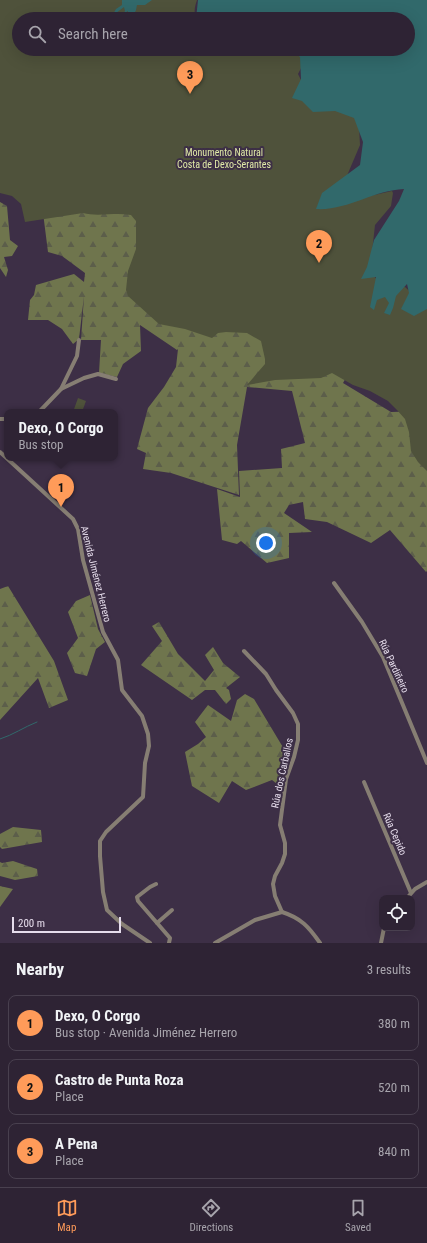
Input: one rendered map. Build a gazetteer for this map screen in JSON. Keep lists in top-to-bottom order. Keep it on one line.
{"streets":{"street":["Avenida Jiménez Herrero","Rúa Pardiñeiro","Rúa dos Carballos","Rúa Cepido"]},"parks":["Monumento Natural Costa de Dexo-Serantes"],"scale_bar":"200 m","page":{"search":"Search here","pins":["3","2","1"],"popup":["Dexo, O Corgo","Bus stop"],"scale":"200 m","heading":["Nearby","3 results"],"list":[{"mark":"1","name":"Dexo, O Corgo","note":"Bus stop · Avenida Jiménez Herrero","value":"380 m"},{"mark":"2","name":"Castro de Punta Roza","note":"Place","value":"520 m"},{"mark":"3","name":"A Pena","note":"Place","value":"840 m"}],"nav":["Map","Directions","Saved"]}}
